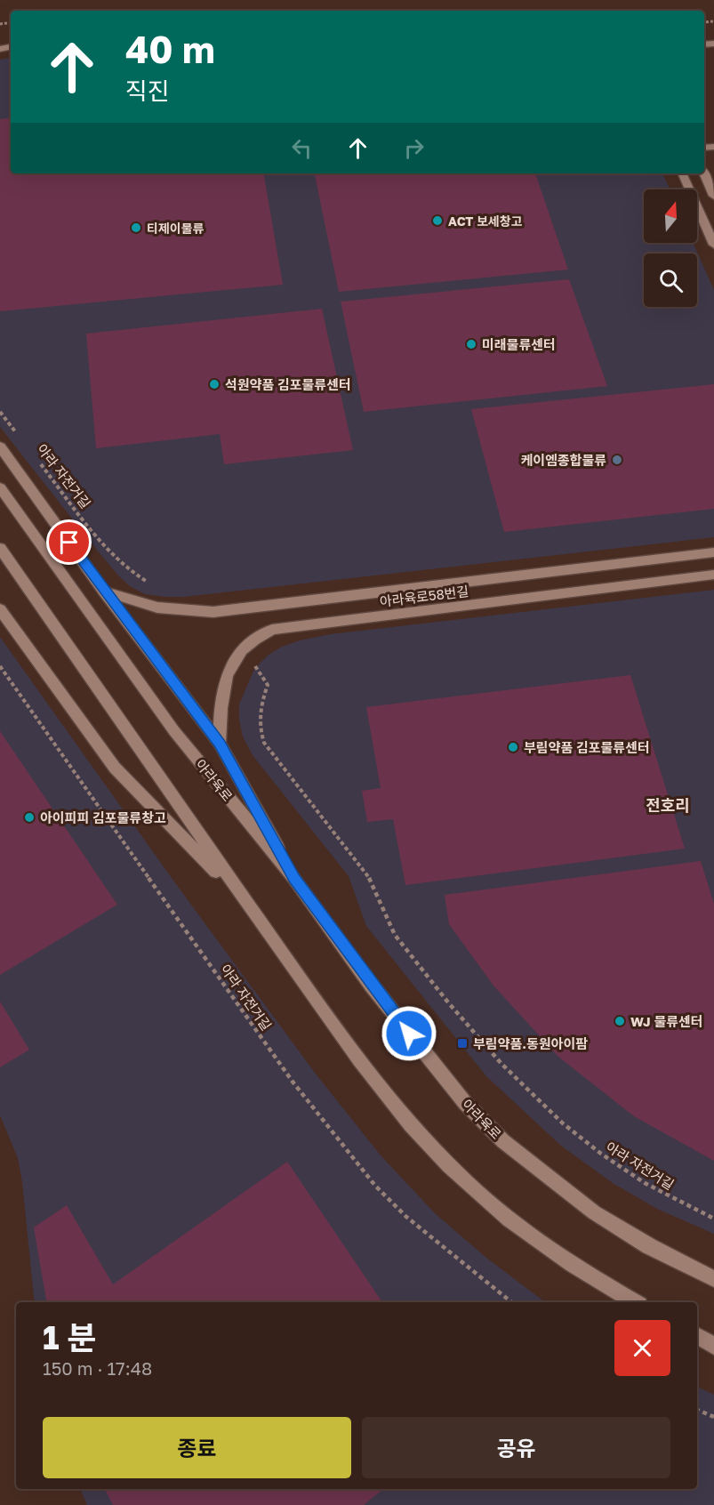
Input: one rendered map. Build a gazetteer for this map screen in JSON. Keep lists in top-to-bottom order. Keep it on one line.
{"streets":{"street":["아라육로58번길","아라육로"],"path":["아라 자전거길"]},"districts":["전호리"],"places":{"other":["ACT 보세창고","티제이물류","미래물류센터","석원약품 김포물류센터","케이엠종합물류","부림약품 김포물류센터","아이피피 김포물류창고","WJ 물류센터"],"transit":["부림약품.동원아이팜"]},"north":"top","page":{"turn":["40 m","직진"],"heading":["1 분","150 m · 17:48"],"buttons":["종료","공유"]}}
